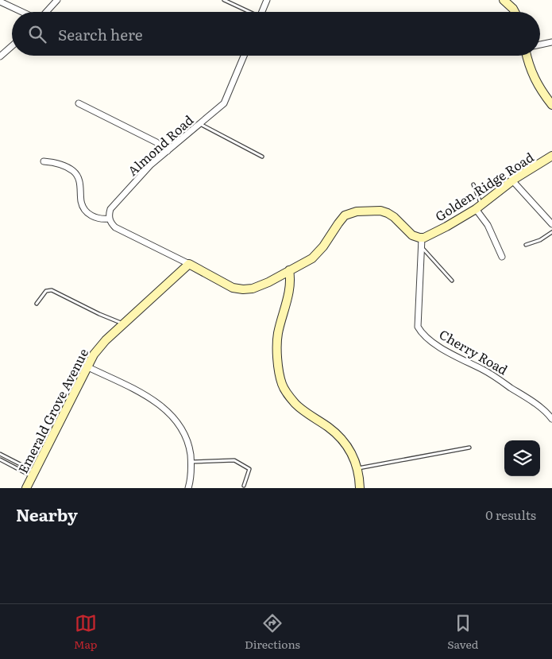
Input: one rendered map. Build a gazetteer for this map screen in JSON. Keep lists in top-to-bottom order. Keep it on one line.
{"streets":{"street":["Almond Road","Golden Ridge Road","Cherry Road","Emerald Grove Avenue"]},"crossings":[["Golden Ridge Road","Cherry Road"]],"page":{"search":"Search here","heading":["Nearby","0 results"],"nav":["Map","Directions","Saved"]}}
